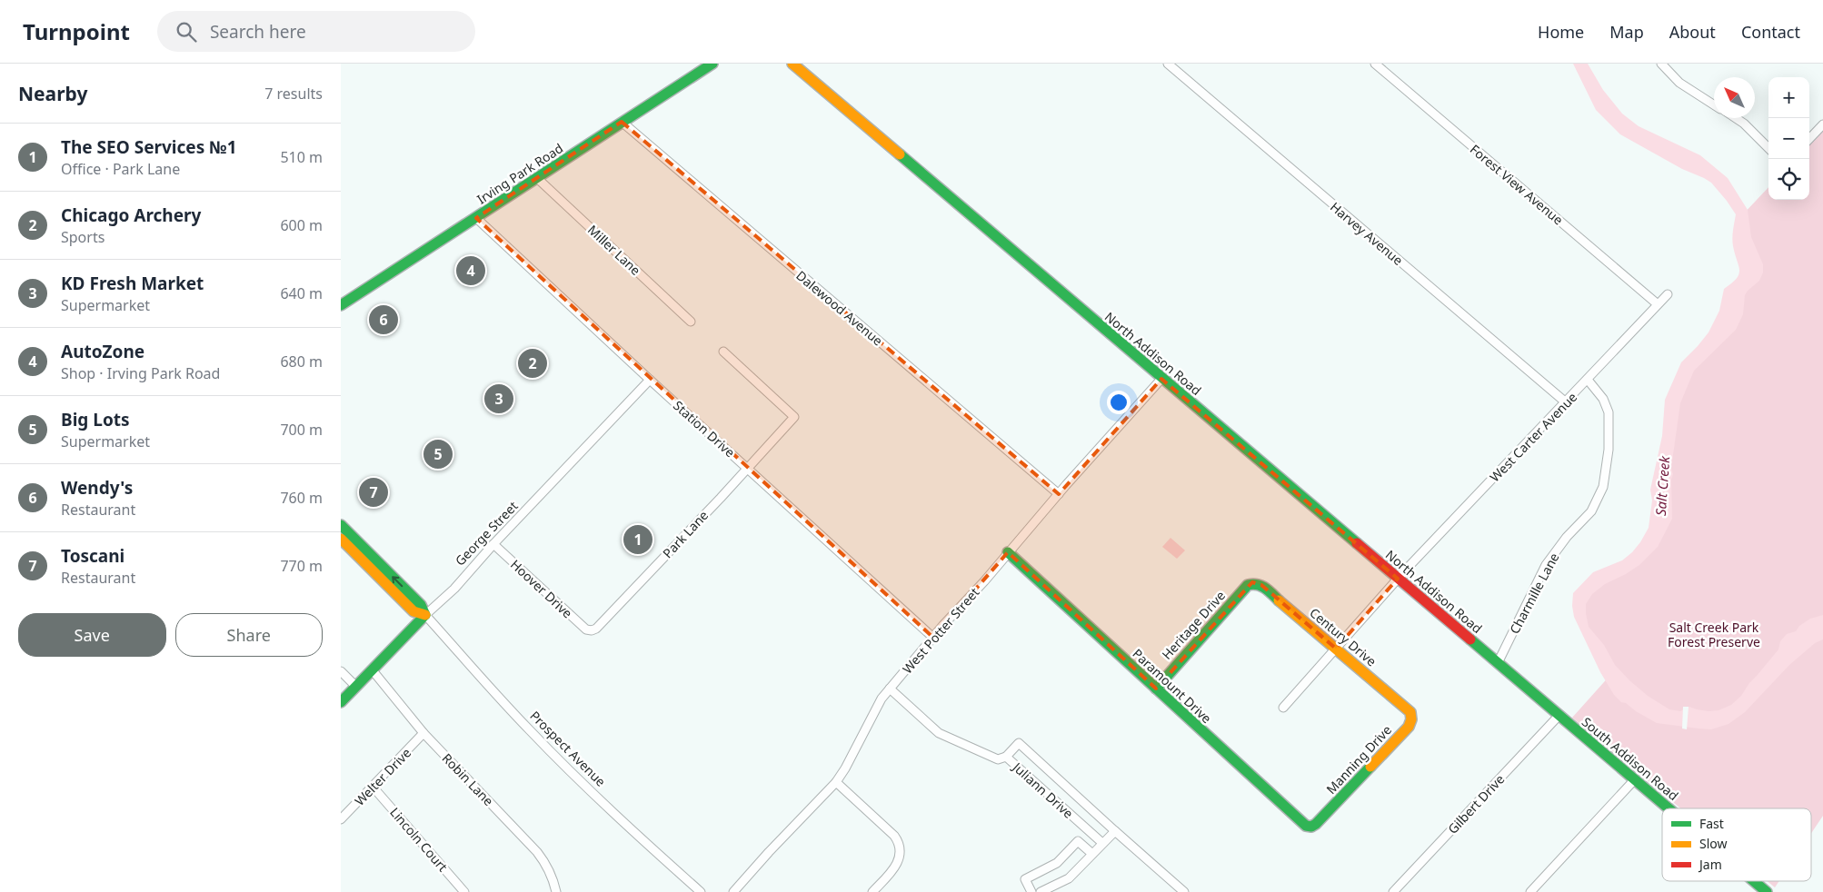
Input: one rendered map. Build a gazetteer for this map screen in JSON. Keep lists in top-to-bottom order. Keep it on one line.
{"streets":{"street":["Irving Park Road","Forest View Avenue","Harvey Avenue","Miller Lane","Dalewood Avenue","North Addison Road","Station Drive","West Carter Avenue","George Street","Park Lane","Hoover Drive","Charmille Lane","Heritage Drive","West Potter Street","Century Drive","Paramount Drive","Prospect Avenue","South Addison Road","Manning Drive","Welter Drive","Robin Lane","Juliann Drive","Gilbert Drive","Lincoln Court"]},"crossings":[["Irving Park Road","Miller Lane"],["Irving Park Road","Dalewood Avenue"],["Irving Park Road","Station Drive"],["Forest View Avenue","West Carter Avenue"],["Harvey Avenue","West Carter Avenue"],["Dalewood Avenue","West Potter Street"],["North Addison Road","West Carter Avenue"],["North Addison Road","Charmille Lane"],["North Addison Road","West Potter Street"],["North Addison Road","South Addison Road"],["Station Drive","George Street"],["Station Drive","Park Lane"],["Station Drive","West Potter Street"],["West Carter Avenue","Charmille Lane"],["West Carter Avenue","Century Drive"],["George Street","Hoover Drive"],["George Street","Prospect Avenue"],["George Street","Robin Lane"],["Park Lane","Hoover Drive"],["Charmille Lane","South Addison Road"],["Heritage Drive","Century Drive"],["Heritage Drive","Paramount Drive"],["West Potter Street","Paramount Drive"],["West Potter Street","Juliann Drive"],["Century Drive","Manning Drive"],["Paramount Drive","Manning Drive"],["South Addison Road","Gilbert Drive"],["Welter Drive","Robin Lane"],["Welter Drive","Lincoln Court"]],"water":["Salt Creek"],"parks":["Salt Creek Park Forest Preserve"],"legend":["Fast","Slow","Jam"],"north":"top left","page":{"header":"Turnpoint","search":"Search here","nav":["Home","Map","About","Contact"],"heading":["Nearby","7 results"],"map_buttons":["+","−"],"list":[{"mark":"1","name":"The SEO Services №1","note":"Office · Park Lane","value":"510 m"},{"mark":"2","name":"Chicago Archery","note":"Sports","value":"600 m"},{"mark":"3","name":"KD Fresh Market","note":"Supermarket","value":"640 m"},{"mark":"4","name":"AutoZone","note":"Shop · Irving Park Road","value":"680 m"},{"mark":"5","name":"Big Lots","note":"Supermarket","value":"700 m"},{"mark":"6","name":"Wendy's","note":"Restaurant","value":"760 m"},{"mark":"7","name":"Toscani","note":"Restaurant","value":"770 m"}],"pins":["4","6","2","3","5","7","1"],"buttons":["Save","Share"]}}
